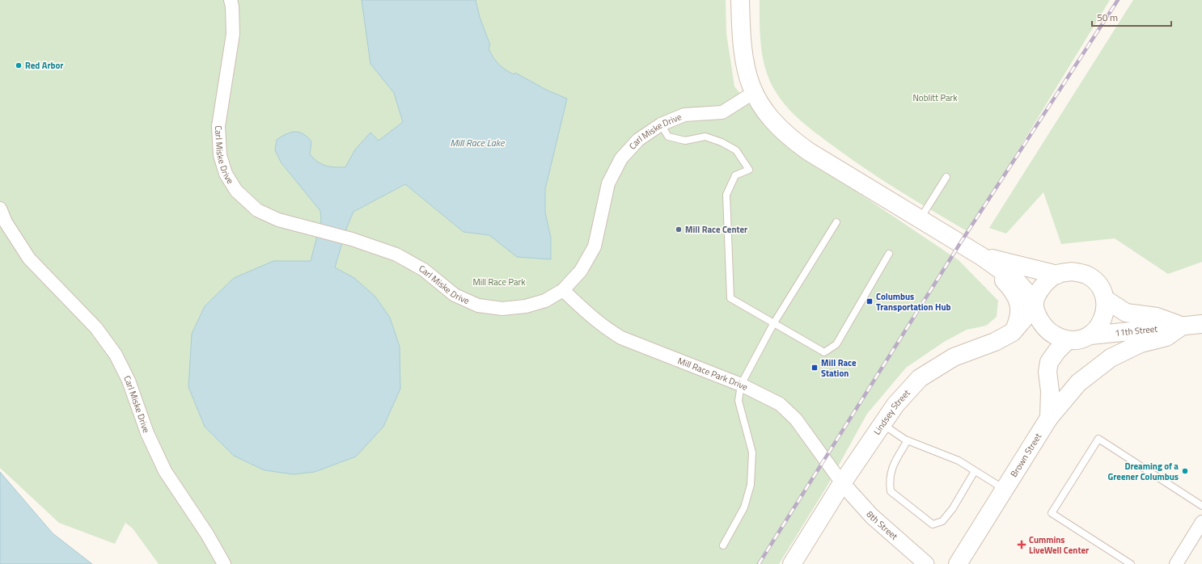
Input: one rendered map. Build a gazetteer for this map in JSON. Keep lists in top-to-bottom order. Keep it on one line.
{"streets":{"main road":["11th Street","Lindsey Street","Brown Street"],"street":["Carl Miske Drive","Mill Race Park Drive","8th Street"]},"crossings":[["Carl Miske Drive","Mill Race Park Drive"],["11th Street","Lindsey Street"],["11th Street","Brown Street"],["Mill Race Park Drive","Lindsey Street"],["Mill Race Park Drive","8th Street"],["Lindsey Street","8th Street"]],"water":["Mill Race Lake"],"parks":["Noblitt Park","Mill Race Park"],"places":{"other":["Red Arbor","Mill Race Center","Dreaming of a Greener Columbus"],"transit":["Columbus Transportation Hub","Mill Race Station"],"health":["Cummins LiveWell Center"]},"scale_bar":"50 m"}
